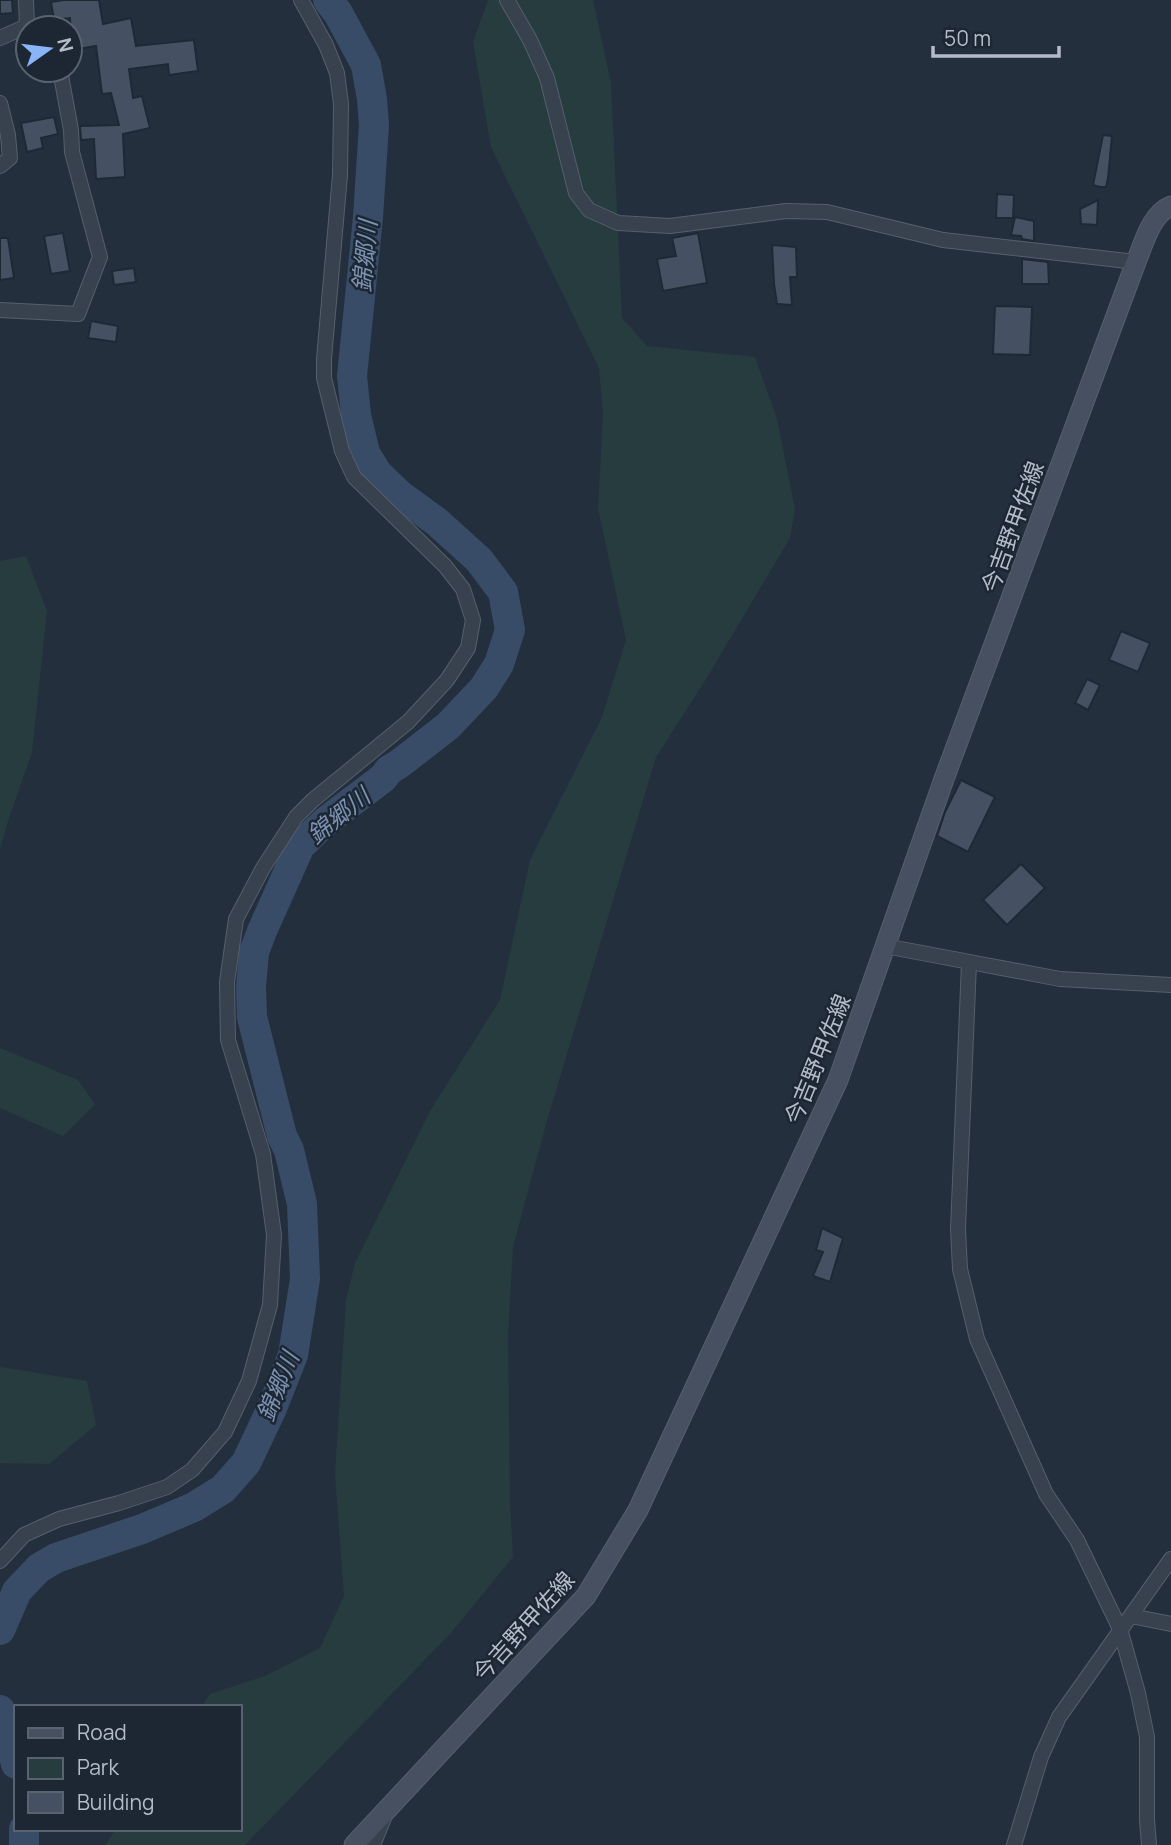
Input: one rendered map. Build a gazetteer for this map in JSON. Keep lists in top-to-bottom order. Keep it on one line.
{"streets":{"main road":["今吉野甲佐線"]},"water":["錦郷川"],"legend":["Road","Park","Building"],"scale_bar":"50 m","north":"right"}
